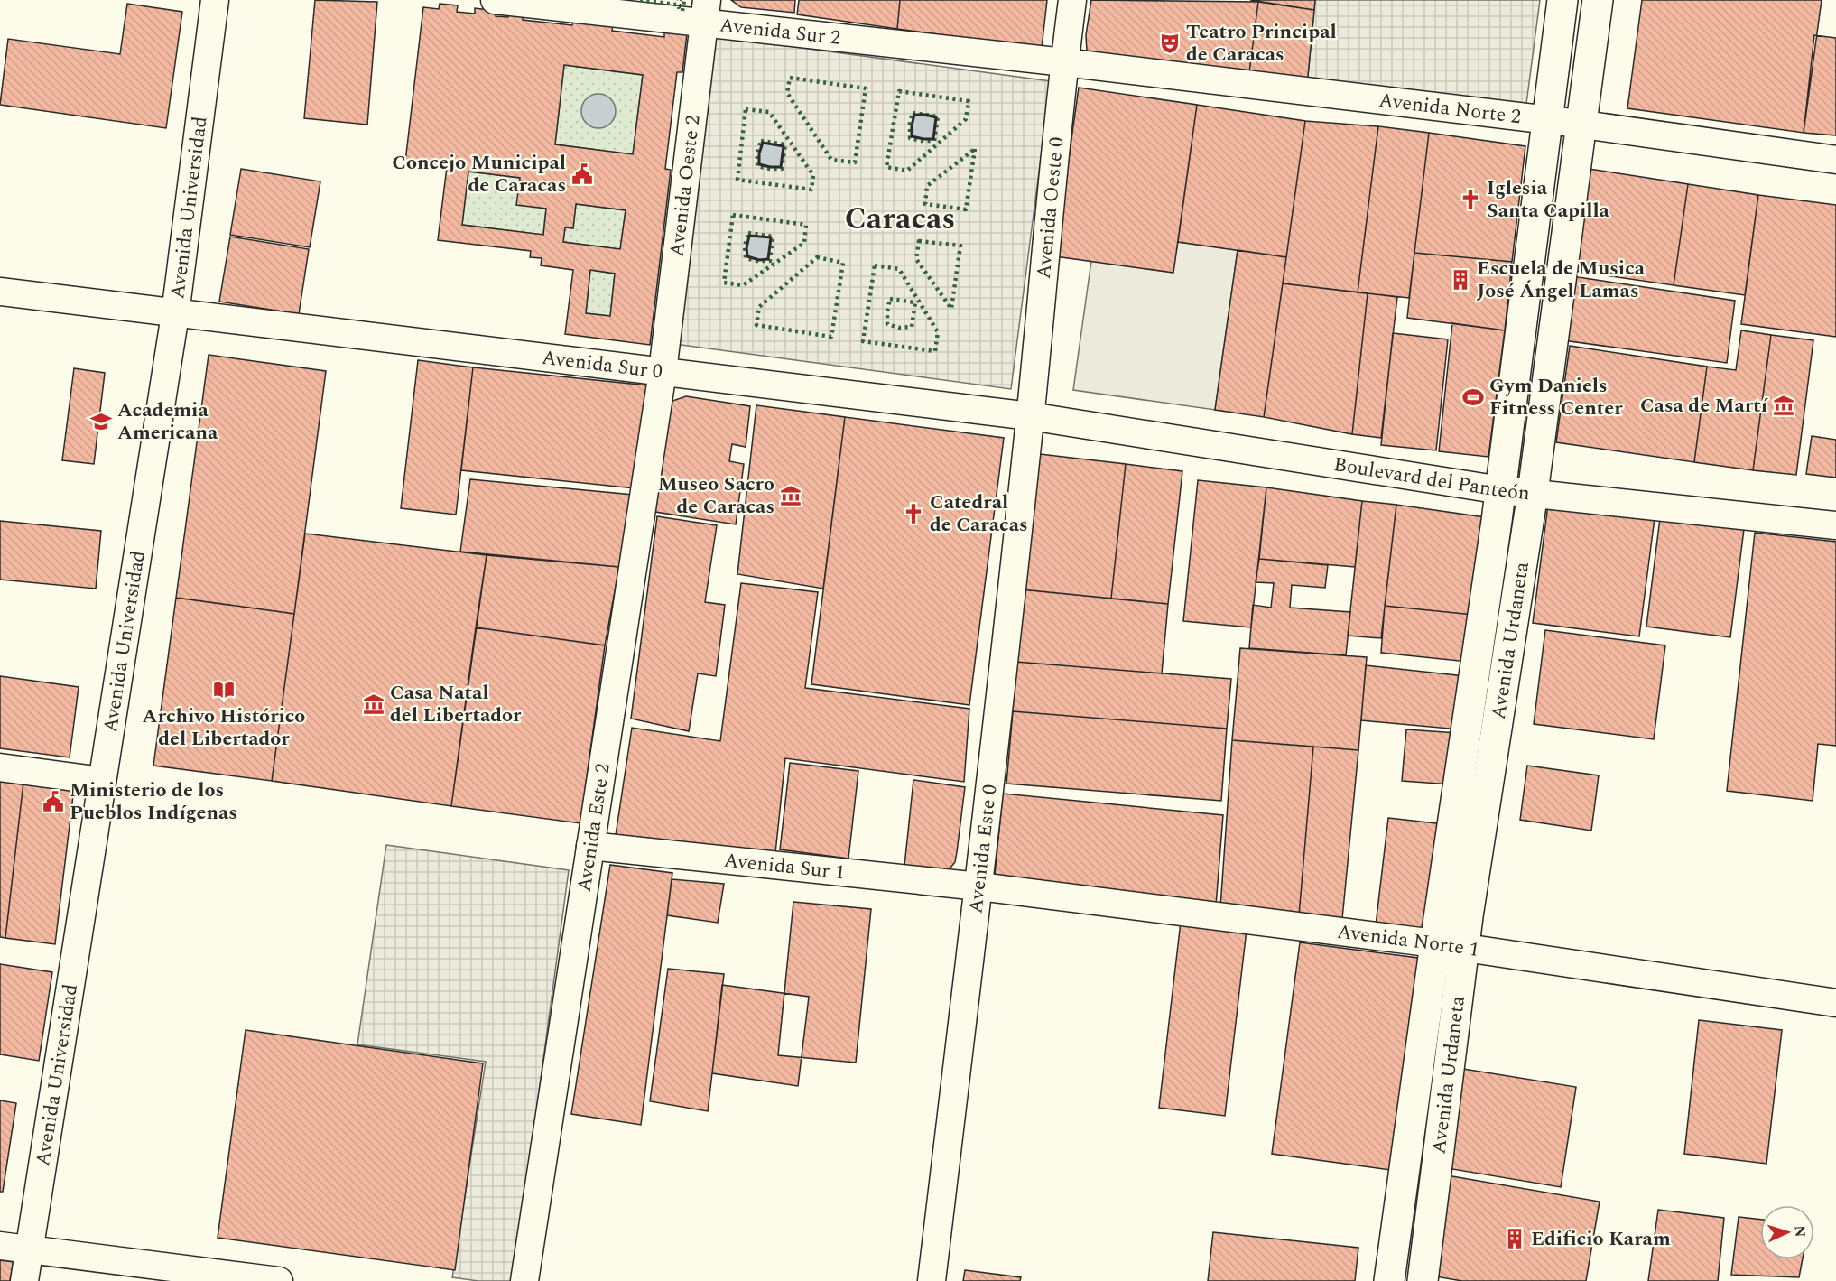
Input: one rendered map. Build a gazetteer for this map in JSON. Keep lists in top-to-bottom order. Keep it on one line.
{"streets":{"main road":["Avenida Urdaneta"],"street":["Avenida Sur 2","Avenida Norte 2","Avenida Oeste 2","Avenida Universidad","Avenida Oeste 0","Avenida Sur 0","Boulevard del Panteón","Avenida Este 2","Avenida Este 0","Avenida Sur 1","Avenida Norte 1"]},"crossings":[["Avenida Sur 2","Avenida Norte 2"],["Avenida Sur 2","Avenida Oeste 2"],["Avenida Sur 2","Avenida Oeste 0"],["Avenida Norte 2","Avenida Oeste 0"],["Avenida Norte 2","Avenida Urdaneta"],["Avenida Oeste 2","Avenida Sur 0"],["Avenida Oeste 2","Avenida Este 2"],["Avenida Universidad","Avenida Sur 0"],["Avenida Oeste 0","Avenida Sur 0"],["Avenida Oeste 0","Boulevard del Panteón"],["Avenida Oeste 0","Avenida Este 0"],["Avenida Sur 0","Boulevard del Panteón"],["Avenida Sur 0","Avenida Este 2"],["Avenida Sur 0","Avenida Este 0"],["Boulevard del Panteón","Avenida Urdaneta"],["Boulevard del Panteón","Avenida Este 0"],["Avenida Urdaneta","Avenida Norte 1"],["Avenida Este 2","Avenida Sur 1"],["Avenida Este 0","Avenida Sur 1"],["Avenida Este 0","Avenida Norte 1"],["Avenida Sur 1","Avenida Norte 1"]],"districts":["Caracas"],"places":{"theatre":["Teatro Principal de Caracas"],"public building":["Concejo Municipal de Caracas","Ministerio de los Pueblos Indígenas"],"church":["Iglesia Santa Capilla","Catedral de Caracas"],"building":["Escuela de Musica José Ángel Lamas","Edificio Karam"],"sports":["Gym Daniels Fitness Center"],"museum":["Casa de Martí","Museo Sacro de Caracas","Casa Natal del Libertador"],"school or university":["Academia Americana"],"library":["Archivo Histórico del Libertador"]},"north":"right"}
